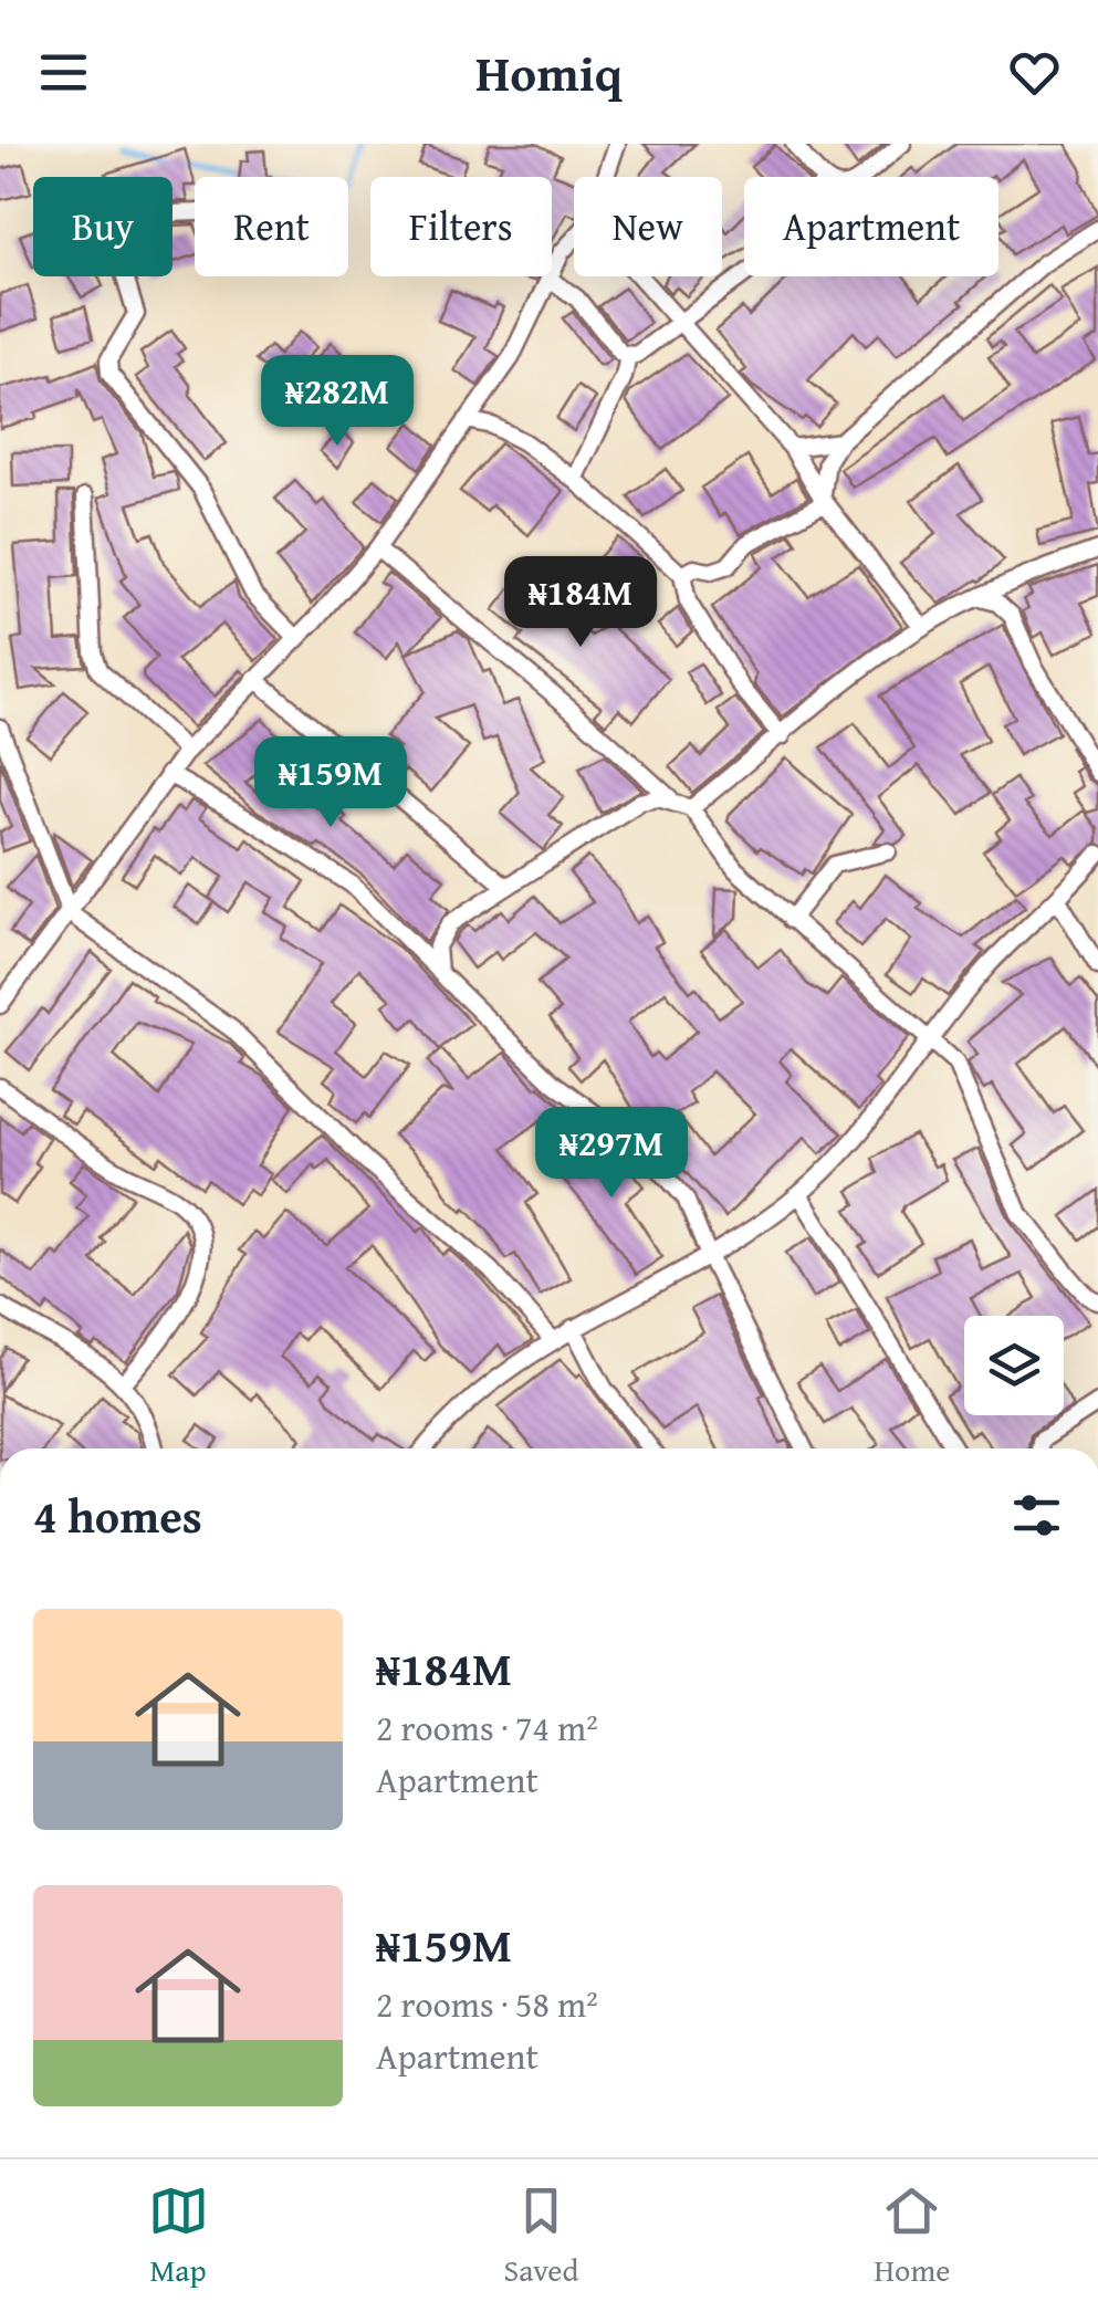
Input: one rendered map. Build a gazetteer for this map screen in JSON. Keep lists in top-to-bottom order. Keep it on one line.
{"page":{"header":"Homiq","chip":["Buy","Rent","Filters","New","Apartment"],"price":["₦282M","₦184M","₦159M","₦297M"],"heading":"4 homes","list":[{"name":"₦184M","note":"2 rooms · 74 m² · Apartment"},{"name":"₦159M","note":"2 rooms · 58 m² · Apartment"}],"tabs":["Map","Saved","Home"]}}
